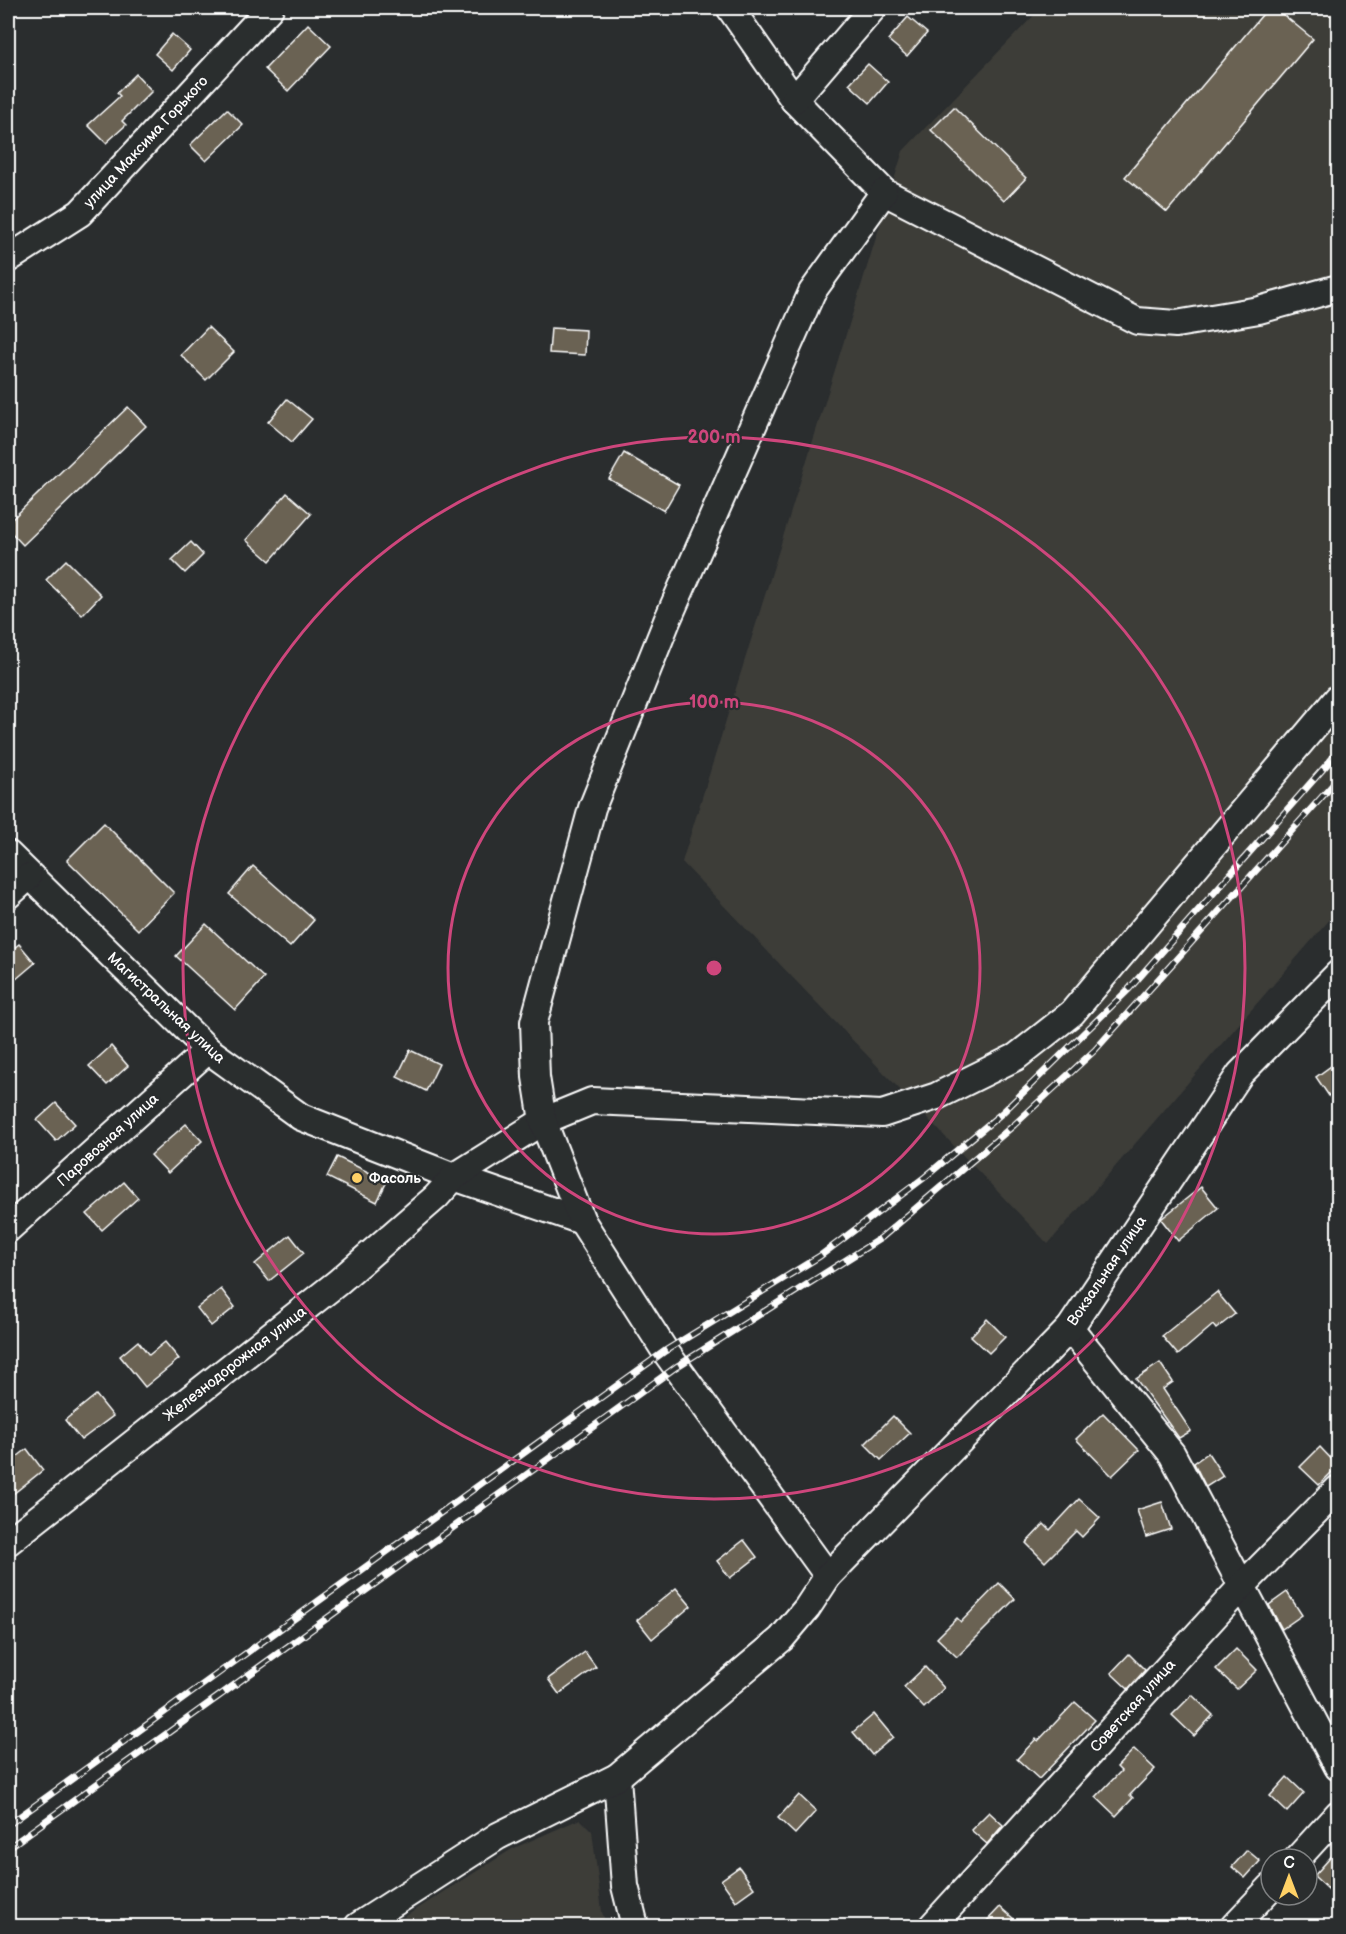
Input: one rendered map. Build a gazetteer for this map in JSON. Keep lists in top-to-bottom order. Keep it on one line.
{"streets":{"street":["улица Максима Горького","Магистральная улица","Паровозная улица","Вокзальная улица","Железнодорожная улица","Советская улица"]},"crossings":[["Магистральная улица","Паровозная улица"],["Магистральная улица","Железнодорожная улица"]],"places":["Фасоль"],"north":"top","rings":["200 m","100 m"]}
